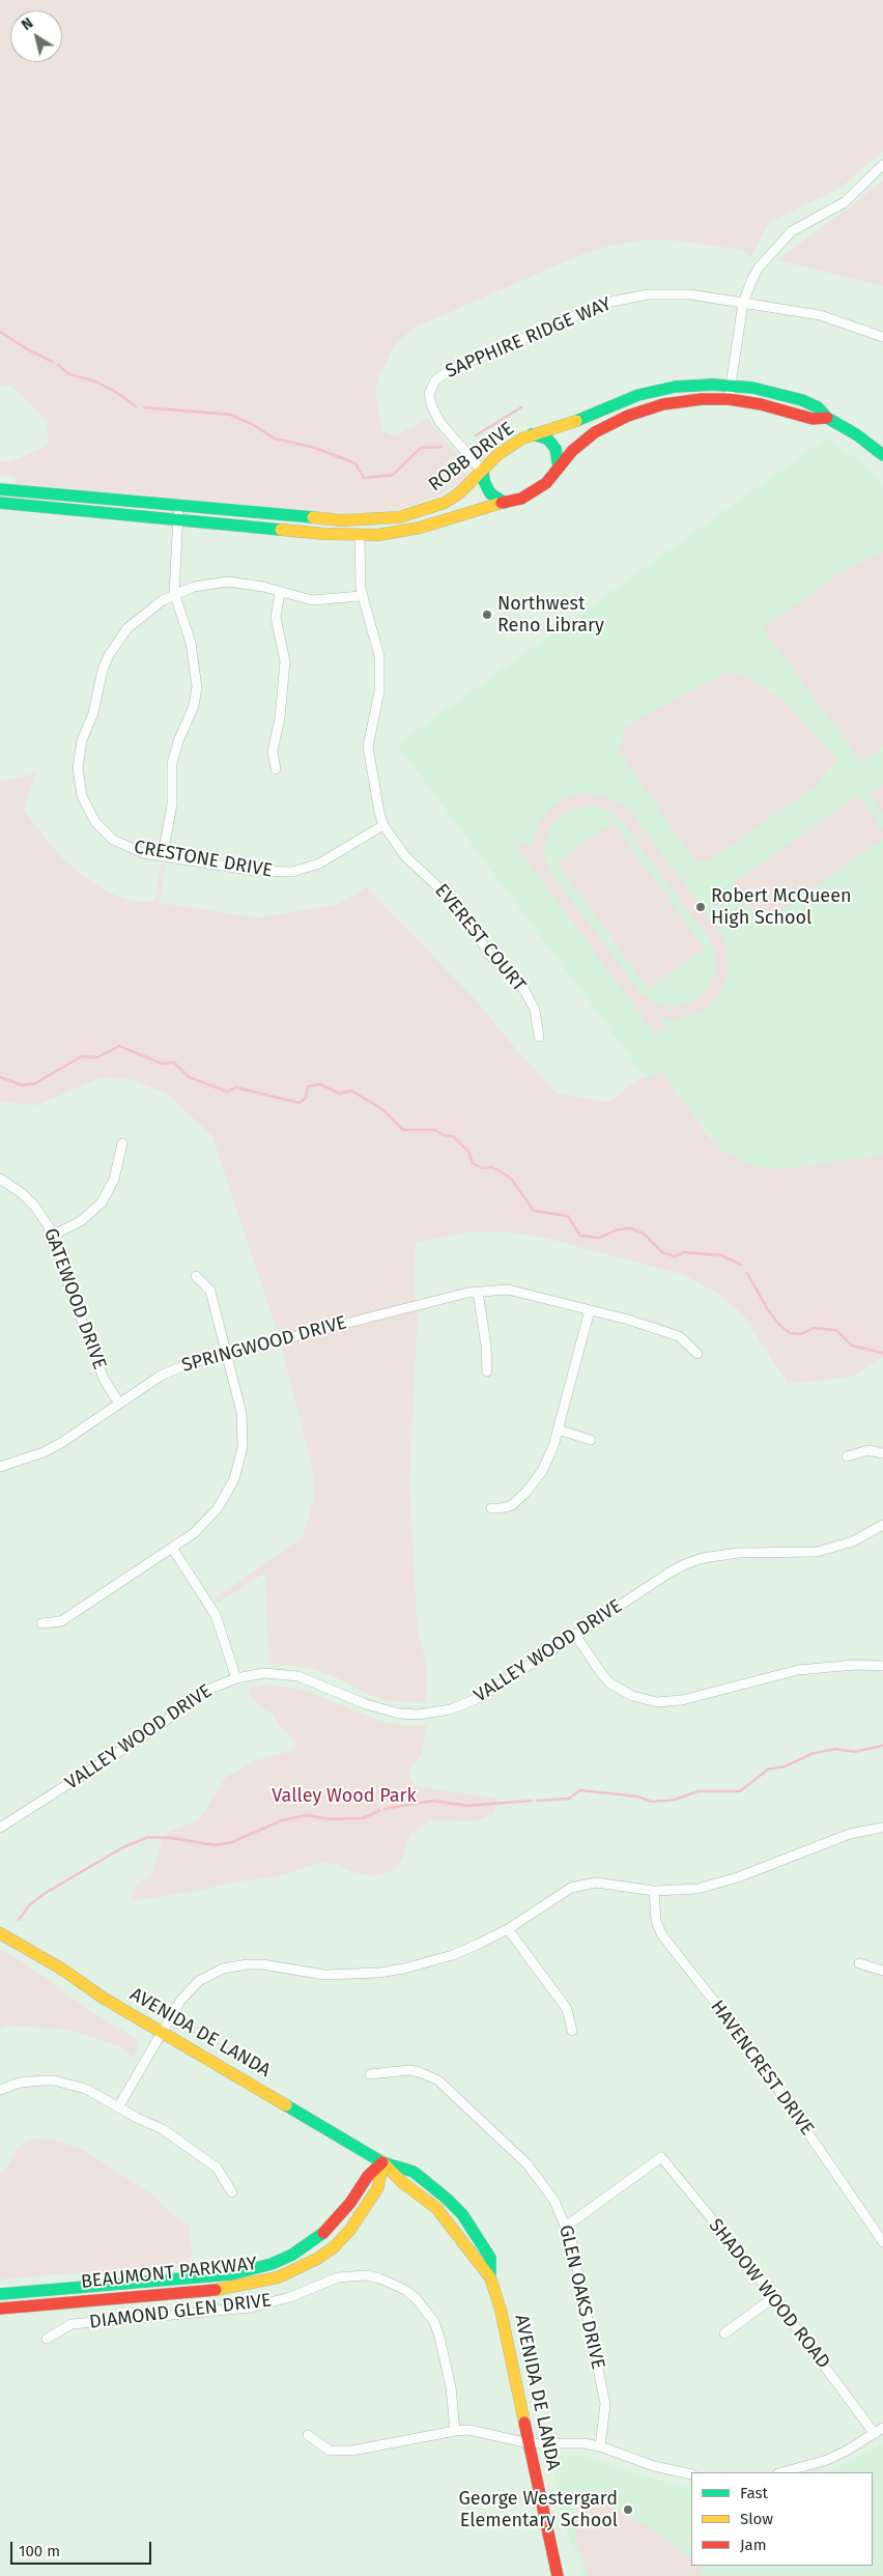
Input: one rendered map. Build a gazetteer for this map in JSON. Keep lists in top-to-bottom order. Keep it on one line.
{"streets":{"street":["SAPPHIRE RIDGE WAY","ROBB DRIVE","CRESTONE DRIVE","EVEREST COURT","GATEWOOD DRIVE","SPRINGWOOD DRIVE","VALLEY WOOD DRIVE","AVENIDA DE LANDA","HAVENCREST DRIVE","BEAUMONT PARKWAY","SHADOW WOOD ROAD","GLEN OAKS DRIVE","DIAMOND GLEN DRIVE"]},"crossings":[["SAPPHIRE RIDGE WAY","ROBB DRIVE"],["ROBB DRIVE","EVEREST COURT"],["CRESTONE DRIVE","EVEREST COURT"],["GATEWOOD DRIVE","SPRINGWOOD DRIVE"],["AVENIDA DE LANDA","BEAUMONT PARKWAY"],["SHADOW WOOD ROAD","GLEN OAKS DRIVE"]],"parks":["Valley Wood Park"],"places":["Northwest Reno Library","Robert McQueen High School","George Westergard Elementary School"],"legend":["Fast","Slow","Jam"],"scale_bar":"100 m","north":"top left"}
